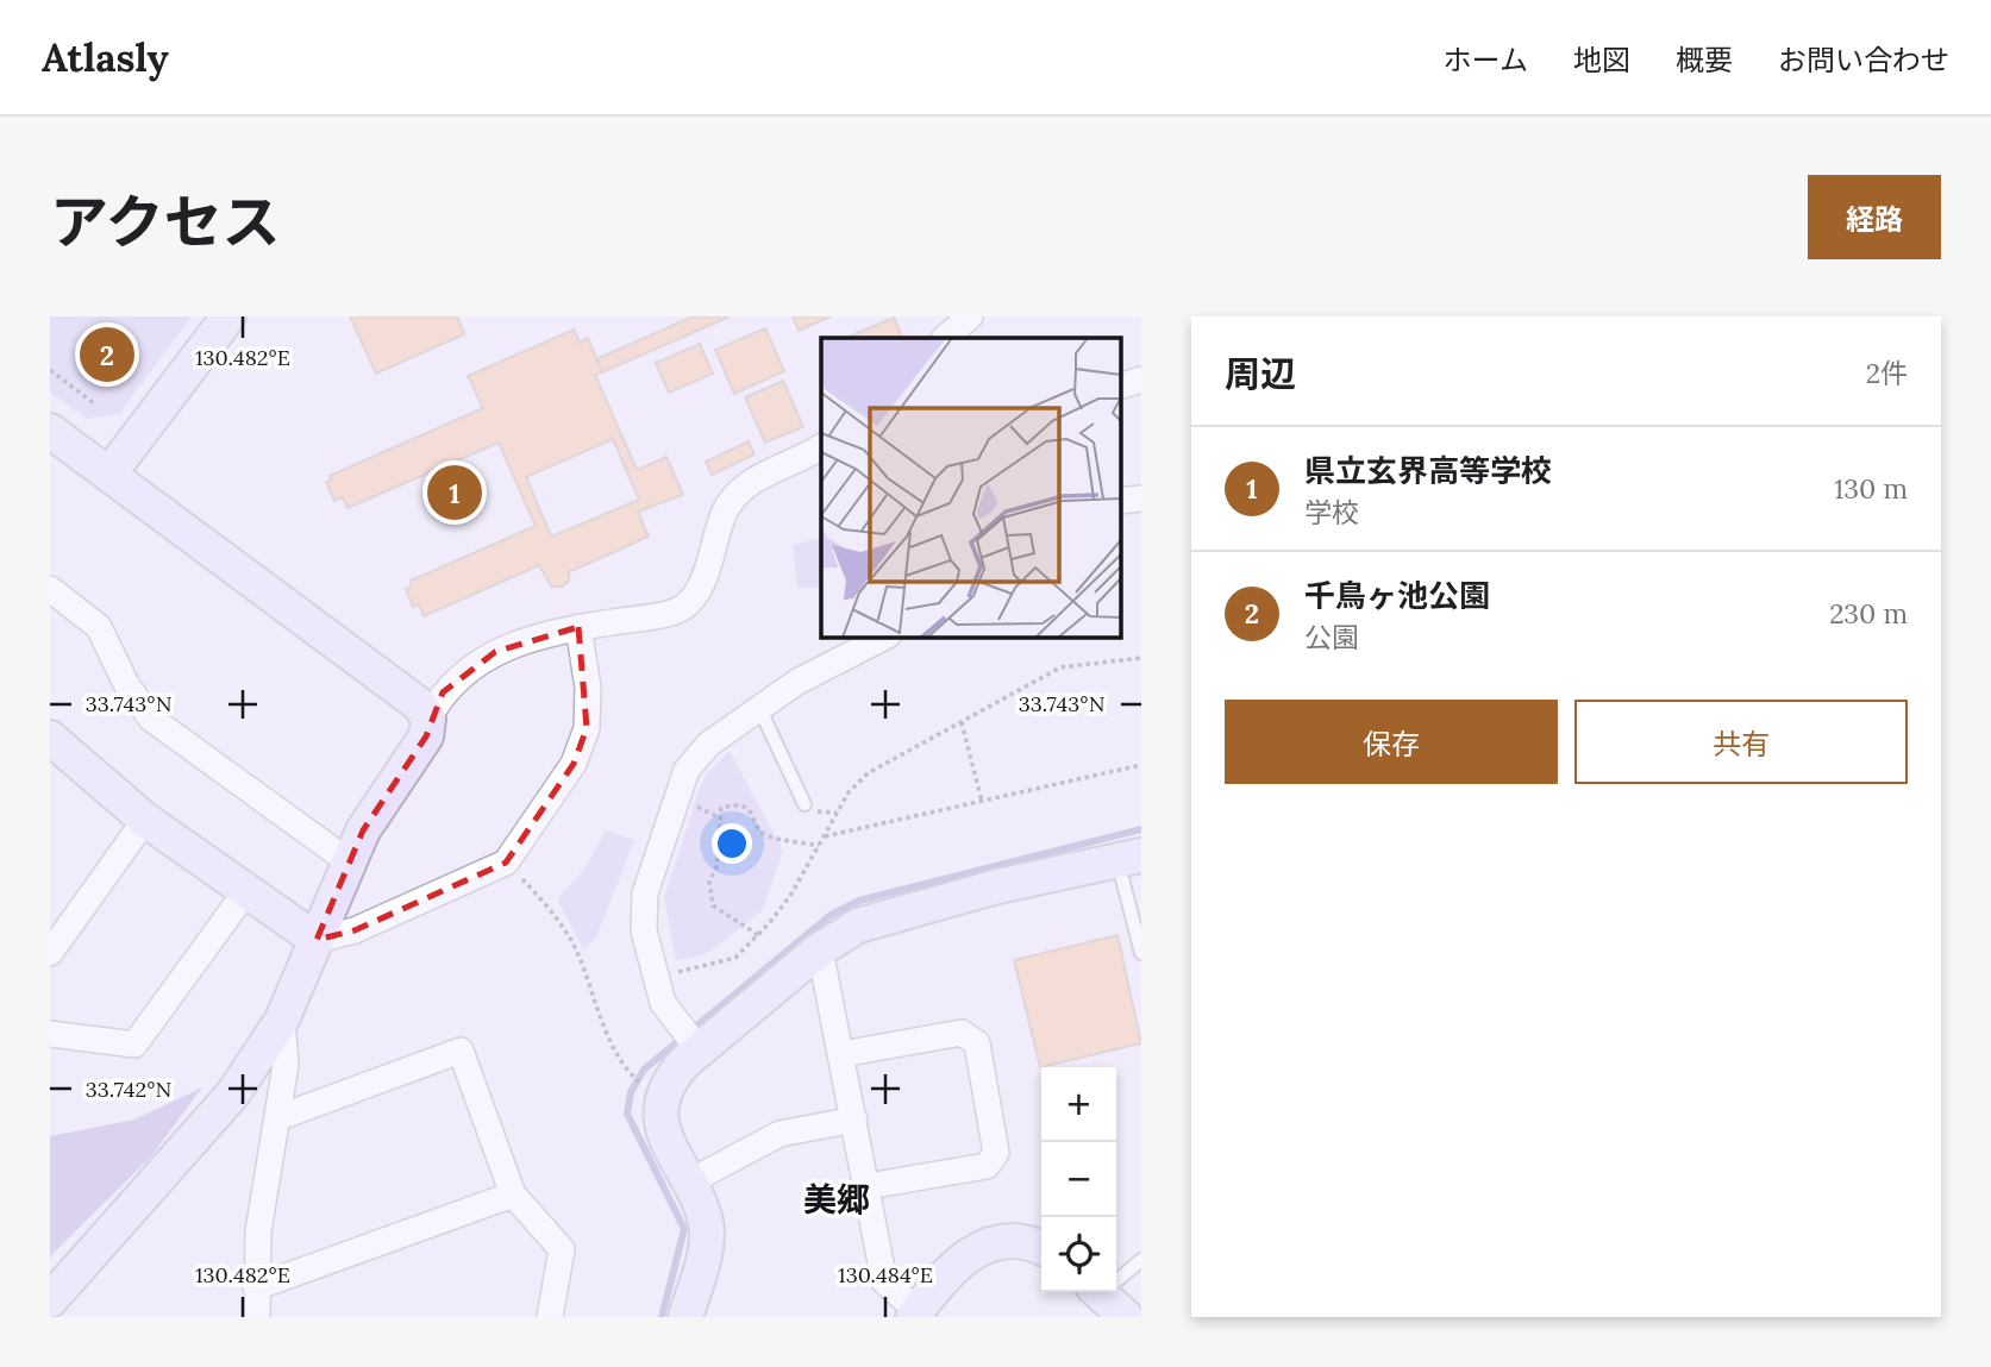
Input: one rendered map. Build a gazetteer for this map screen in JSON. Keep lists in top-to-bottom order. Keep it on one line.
{"districts":["美郷"],"page":{"header":"Atlasly","nav":["ホーム","地図","概要","お問い合わせ"],"title":"アクセス","buttons":["経路",["保存","共有"]],"heading":["周辺","2件"],"pins":["2","1"],"list":[{"mark":"1","name":"県立玄界高等学校","note":"学校","value":"130 m"},{"mark":"2","name":"千鳥ヶ池公園","note":"公園","value":"230 m"}],"map_buttons":["+","−"]},"coordinates":["130.482°E","33.743°N","33.742°N","130.484°E"]}
